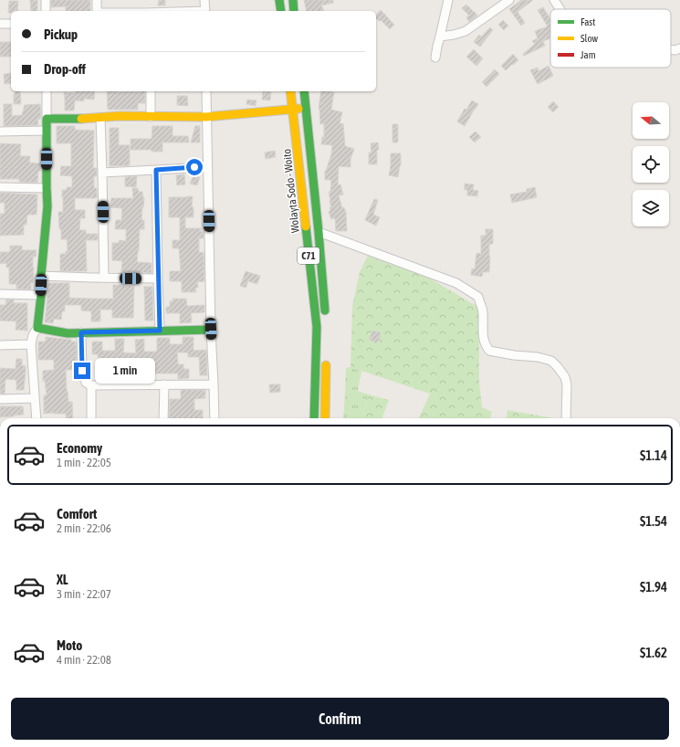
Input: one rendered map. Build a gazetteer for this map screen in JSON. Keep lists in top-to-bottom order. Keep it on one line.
{"streets":{"main road":["Wolayta Sodo - Woito","C71"]},"legend":["Fast","Slow","Jam"],"north":"left","page":{"banner":["Pickup","Drop-off"],"bubble":"1 min","list":[{"name":"Economy","note":"1 min · 22:05","value":"$1.14"},{"name":"Comfort","note":"2 min · 22:06","value":"$1.54"},{"name":"XL","note":"3 min · 22:07","value":"$1.94"},{"name":"Moto","note":"4 min · 22:08","value":"$1.62"}],"buttons":"Confirm"}}
